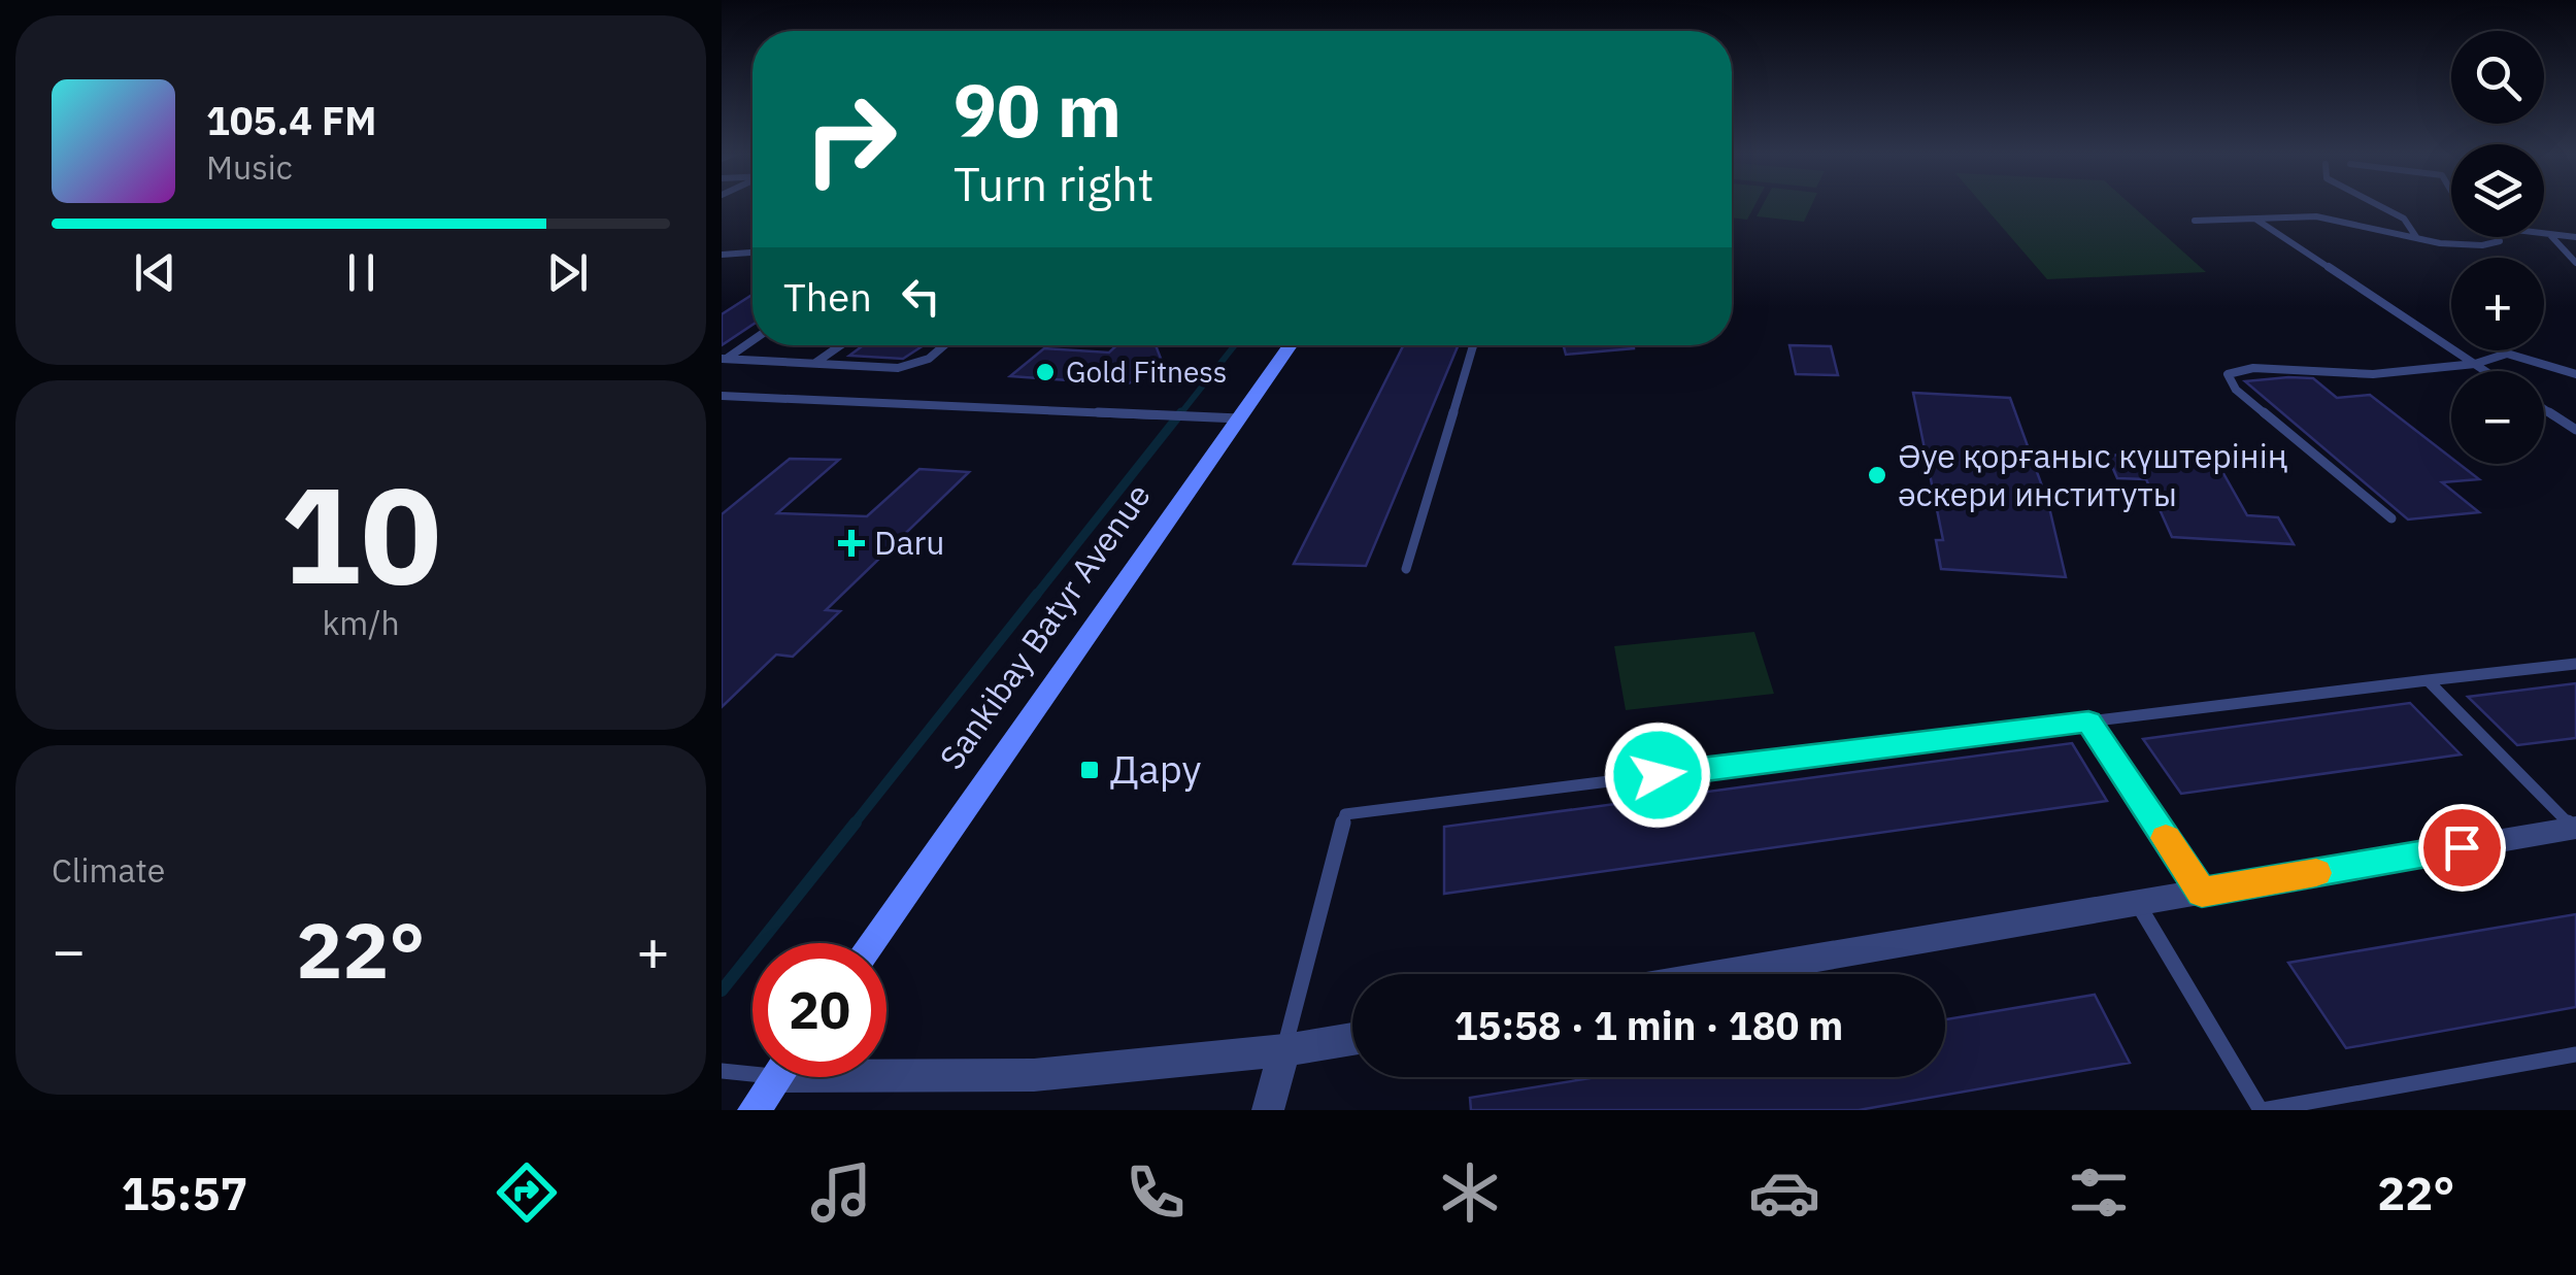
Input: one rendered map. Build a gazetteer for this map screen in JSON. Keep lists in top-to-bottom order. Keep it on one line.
{"streets":{"main road":["Sankibay Batyr Avenue"]},"places":{"other":["Gold Fitness","Әуе қорғаныс күштерінің әскери институты"],"health":["Daru"],"transit":["Дару"]},"page":{"map_buttons":["+","−"],"turn":["90 m","Turn right"],"song":["105.4 FM","Music"],"then":"Then","tile":[["10","km/h"],"Climate"],"heat":["−","22°","+"],"limit":"20","trip":"15:58 · 1 min · 180 m","tabs":["15:57","22°"]}}
